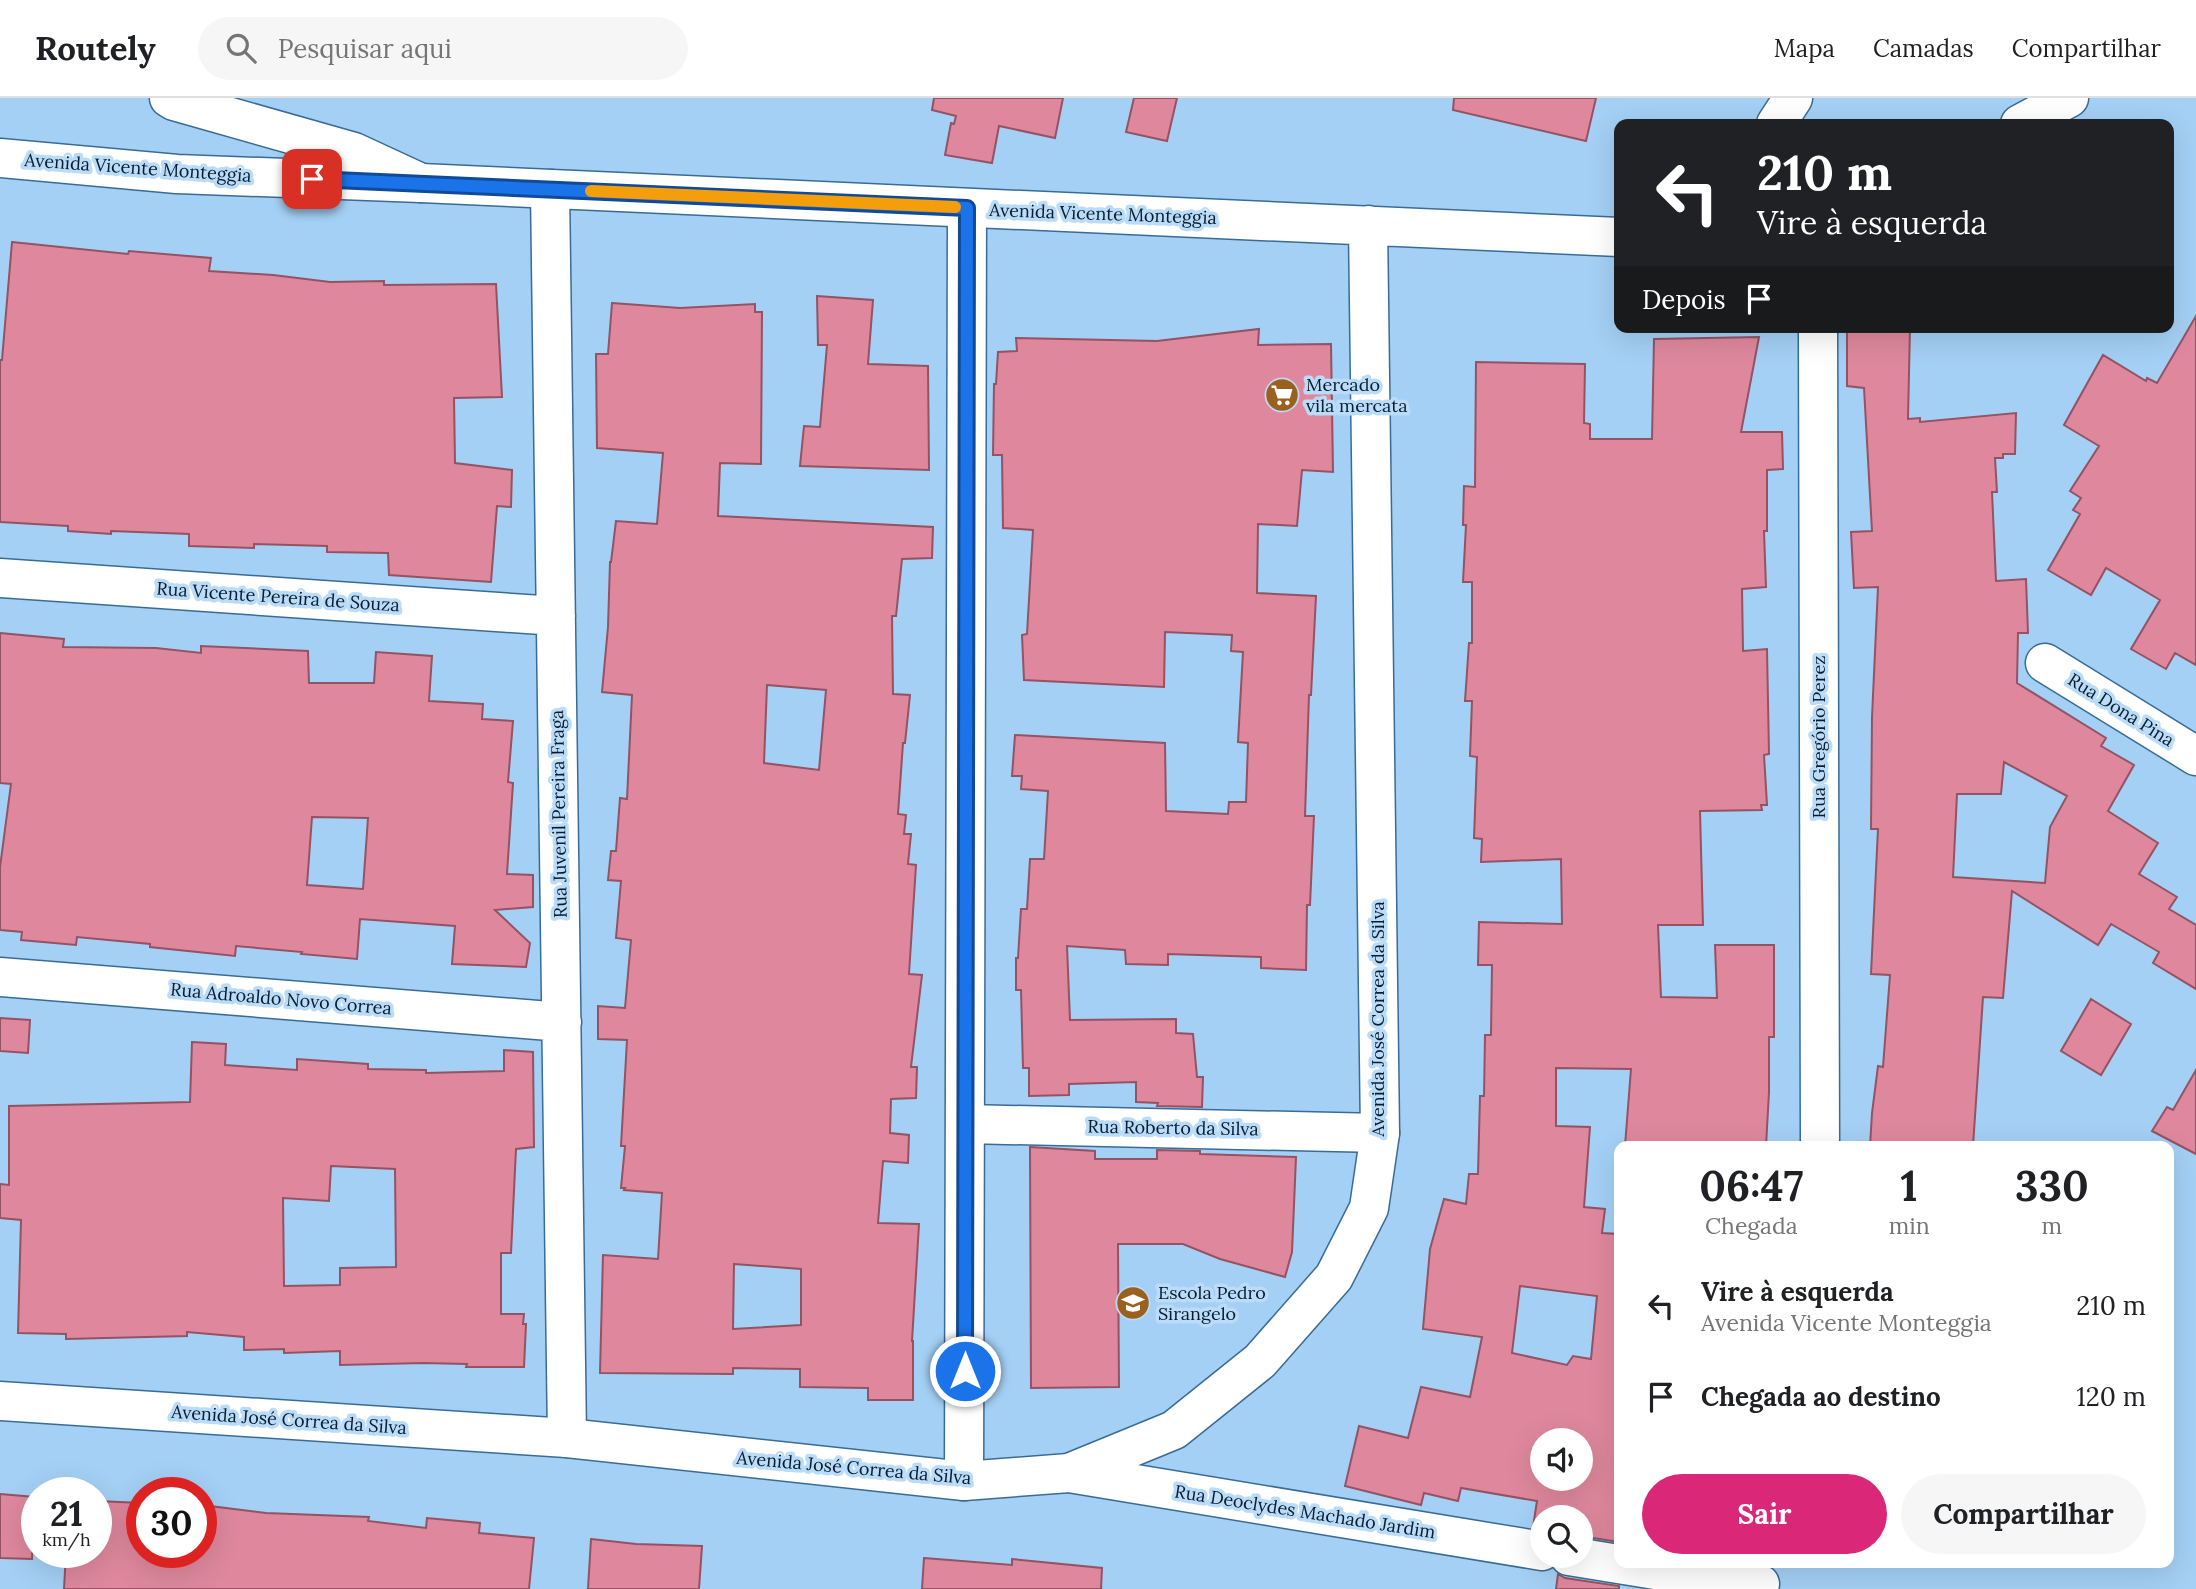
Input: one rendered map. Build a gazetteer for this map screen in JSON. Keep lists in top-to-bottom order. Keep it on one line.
{"streets":{"street":["Avenida Vicente Monteggia","Rua Vicente Pereira de Souza","Rua Dona Pina","Rua Gregório Perez","Rua Juvenil Pereira Fraga","Rua Adroaldo Novo Correa","Avenida José Correa da Silva","Rua Roberto da Silva","Rua Deoclydes Machado Jardim"]},"crossings":[["Avenida Vicente Monteggia","Rua Juvenil Pereira Fraga"],["Avenida Vicente Monteggia","Avenida José Correa da Silva"],["Rua Vicente Pereira de Souza","Rua Juvenil Pereira Fraga"],["Rua Juvenil Pereira Fraga","Rua Adroaldo Novo Correa"],["Rua Juvenil Pereira Fraga","Avenida José Correa da Silva"],["Avenida José Correa da Silva","Rua Roberto da Silva"],["Avenida José Correa da Silva","Rua Deoclydes Machado Jardim"]],"places":{"supermarket":["Mercado vila mercata"],"school or university":["Escola Pedro Sirangelo"]},"page":{"header":"Routely","search":"Pesquisar aqui","nav":["Mapa","Camadas","Compartilhar"],"turn":["210 m","Vire à esquerda"],"then":"Depois","eta":["06:47","Chegada","1","min","330","m"],"list":[{"name":"Vire à esquerda","note":"Avenida Vicente Monteggia","value":"210 m"},{"name":"Chegada ao destino","value":"120 m"}],"buttons":["Sair","Compartilhar"],"speed":"21 km/h","limit":"30"}}
